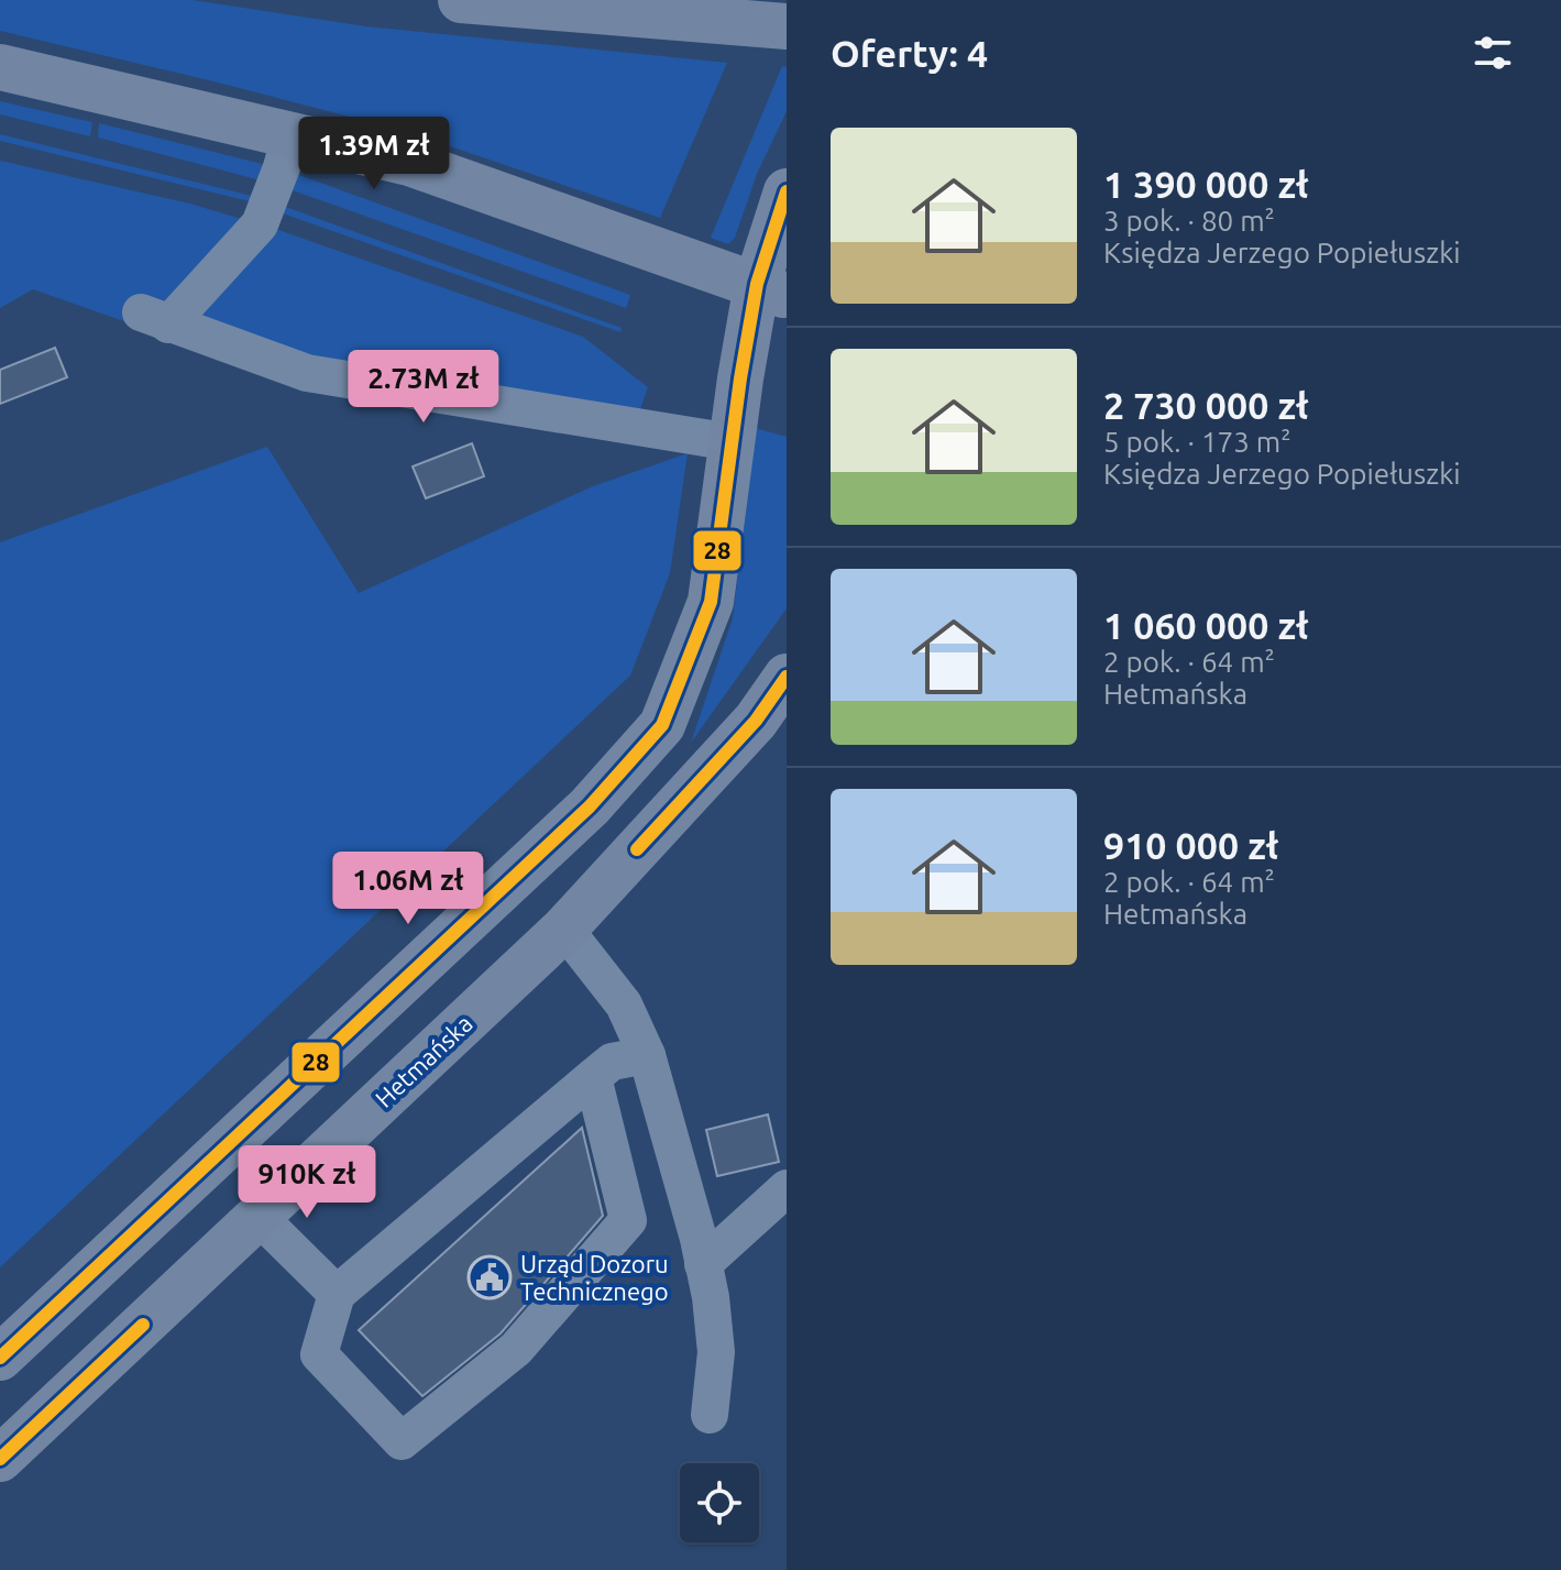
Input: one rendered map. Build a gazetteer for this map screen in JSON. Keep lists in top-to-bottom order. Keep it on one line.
{"streets":{"main road":["Hetmańska"]},"places":{"public building":["Urząd Dozoru Technicznego"]},"lines":["transit line 28"],"page":{"heading":"Oferty: 4","list":[{"name":"1 390 000 zł","note":"3 pok. · 80 m² · Księdza Jerzego Popiełuszki"},{"name":"2 730 000 zł","note":"5 pok. · 173 m² · Księdza Jerzego Popiełuszki"},{"name":"1 060 000 zł","note":"2 pok. · 64 m² · Hetmańska"},{"name":"910 000 zł","note":"2 pok. · 64 m² · Hetmańska"}],"price":["1.39M zł","2.73M zł","1.06M zł","910K zł"]}}
